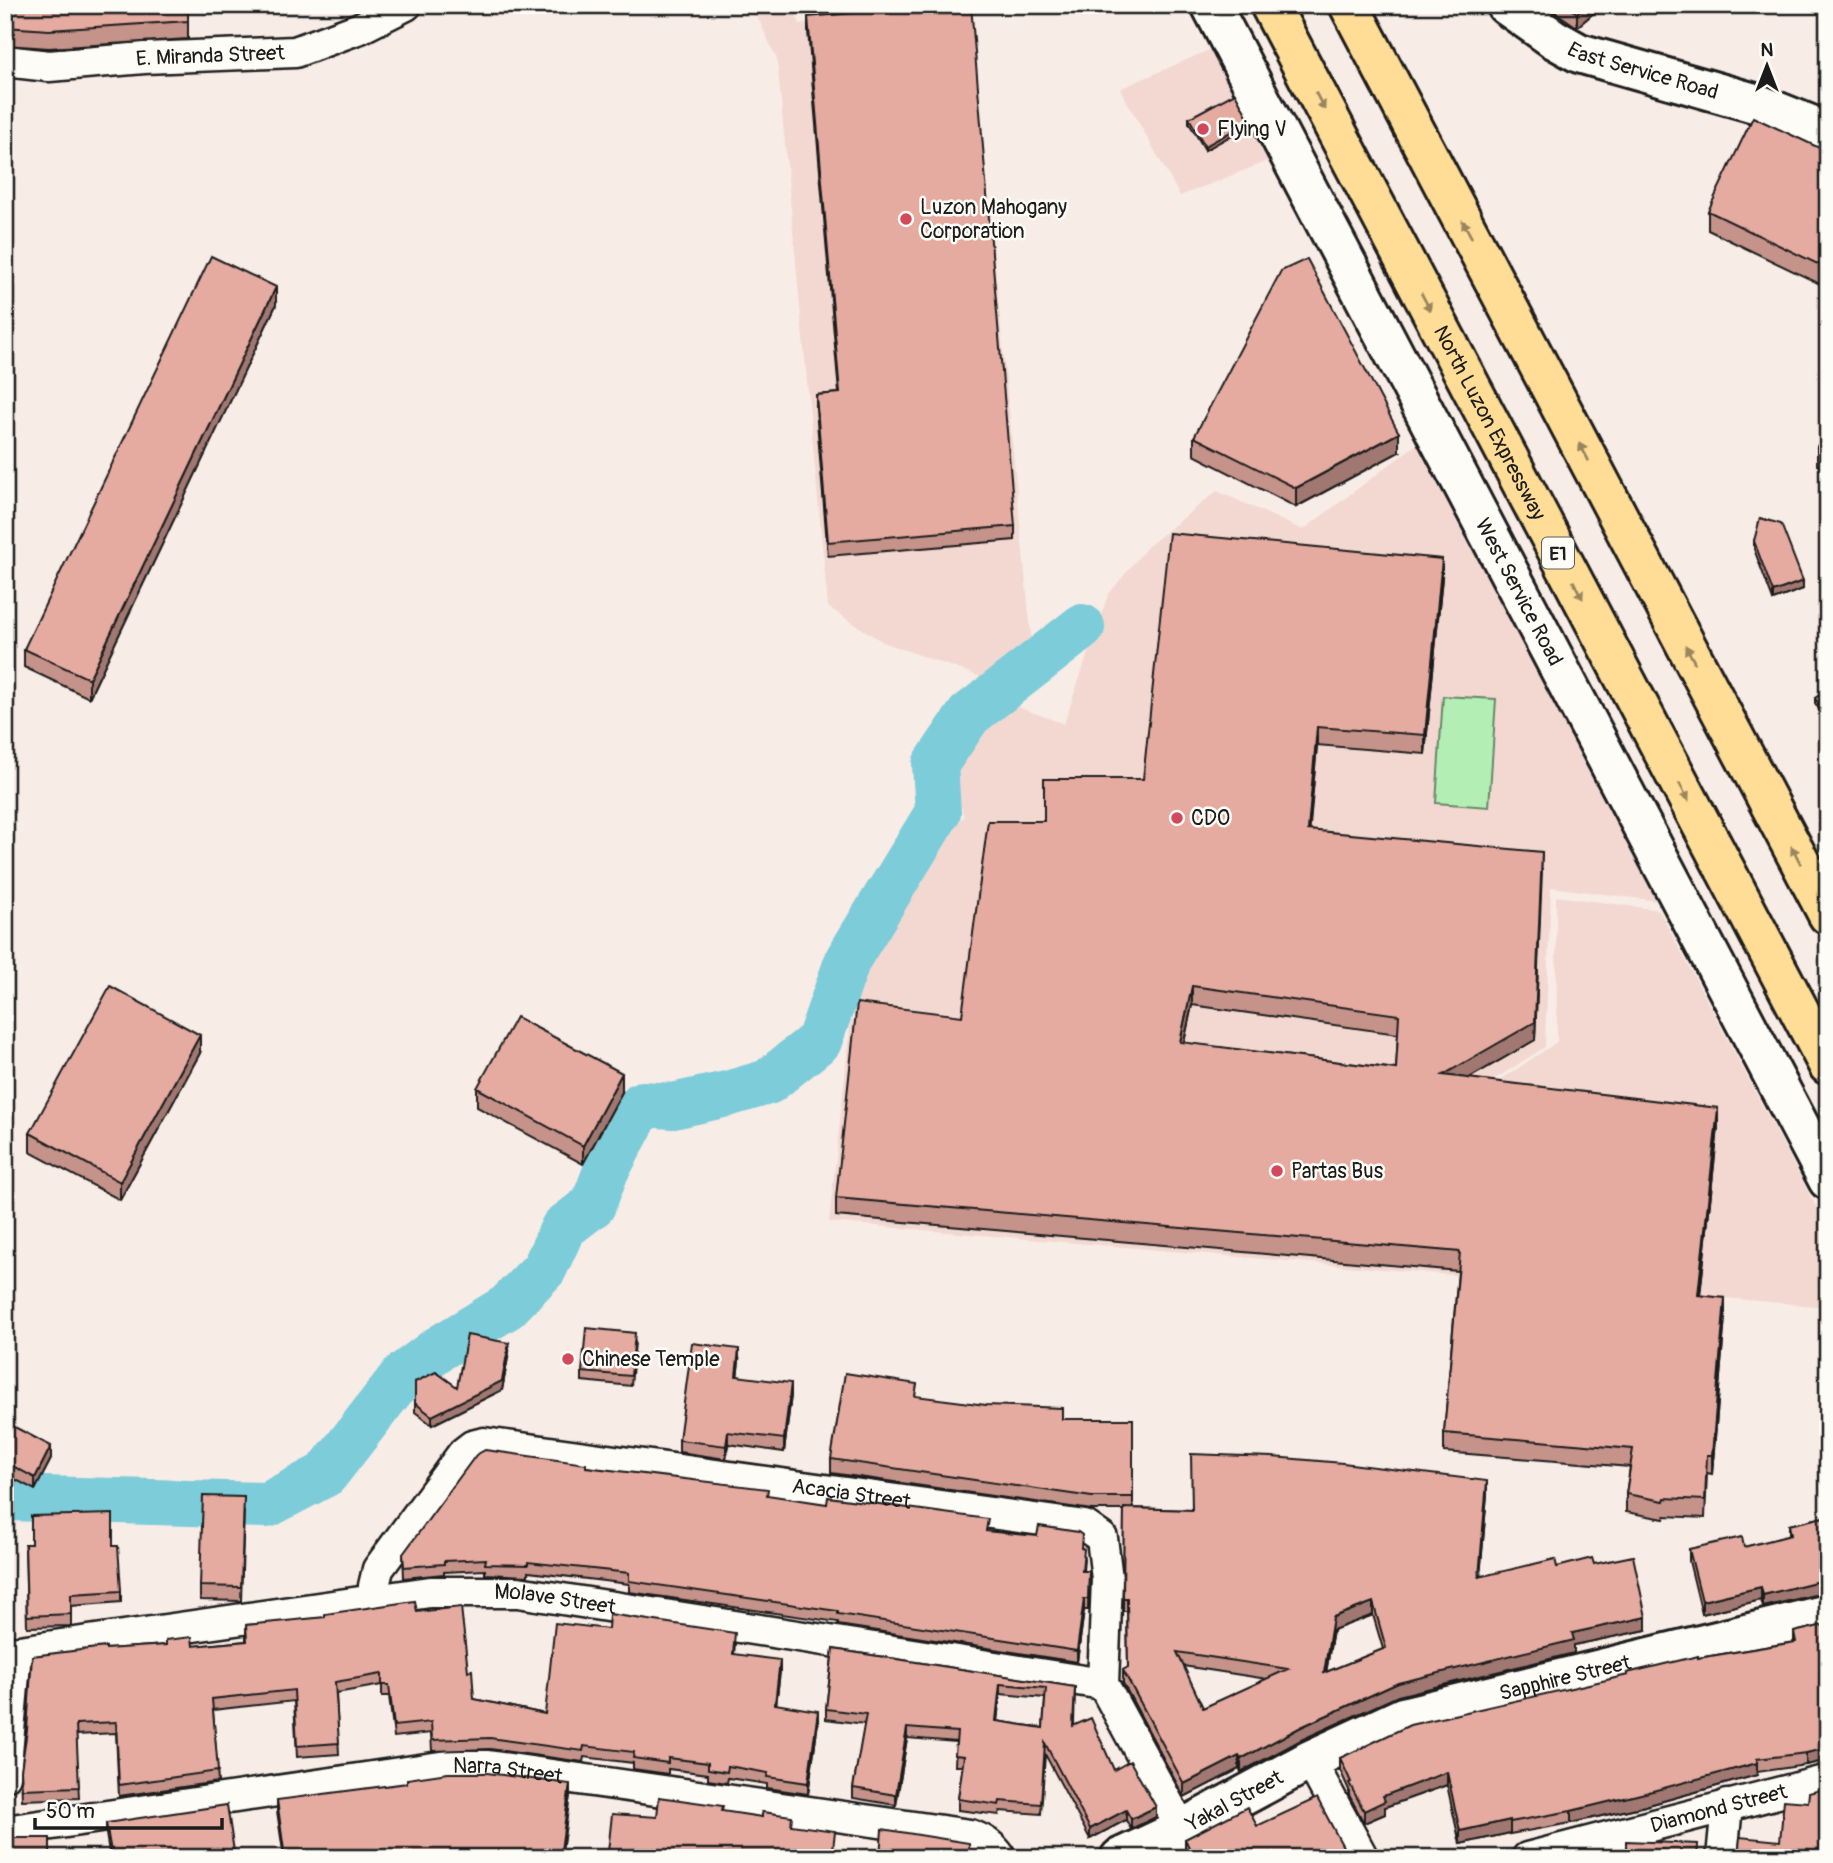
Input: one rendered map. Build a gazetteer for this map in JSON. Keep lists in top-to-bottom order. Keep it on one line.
{"streets":{"highway":["North Luzon Expressway","E1"],"street":["E. Miranda Street","East Service Road","West Service Road","Acacia Street","Molave Street","Sapphire Street","Narra Street","Yakal Street","Diamond Street"]},"crossings":[["Acacia Street","Molave Street"],["Acacia Street","Yakal Street"],["Sapphire Street","Yakal Street"]],"places":["Flying V","Luzon Mahogany Corporation","CDO","Partas Bus","Chinese Temple"],"scale_bar":"50 m","north":"top"}
